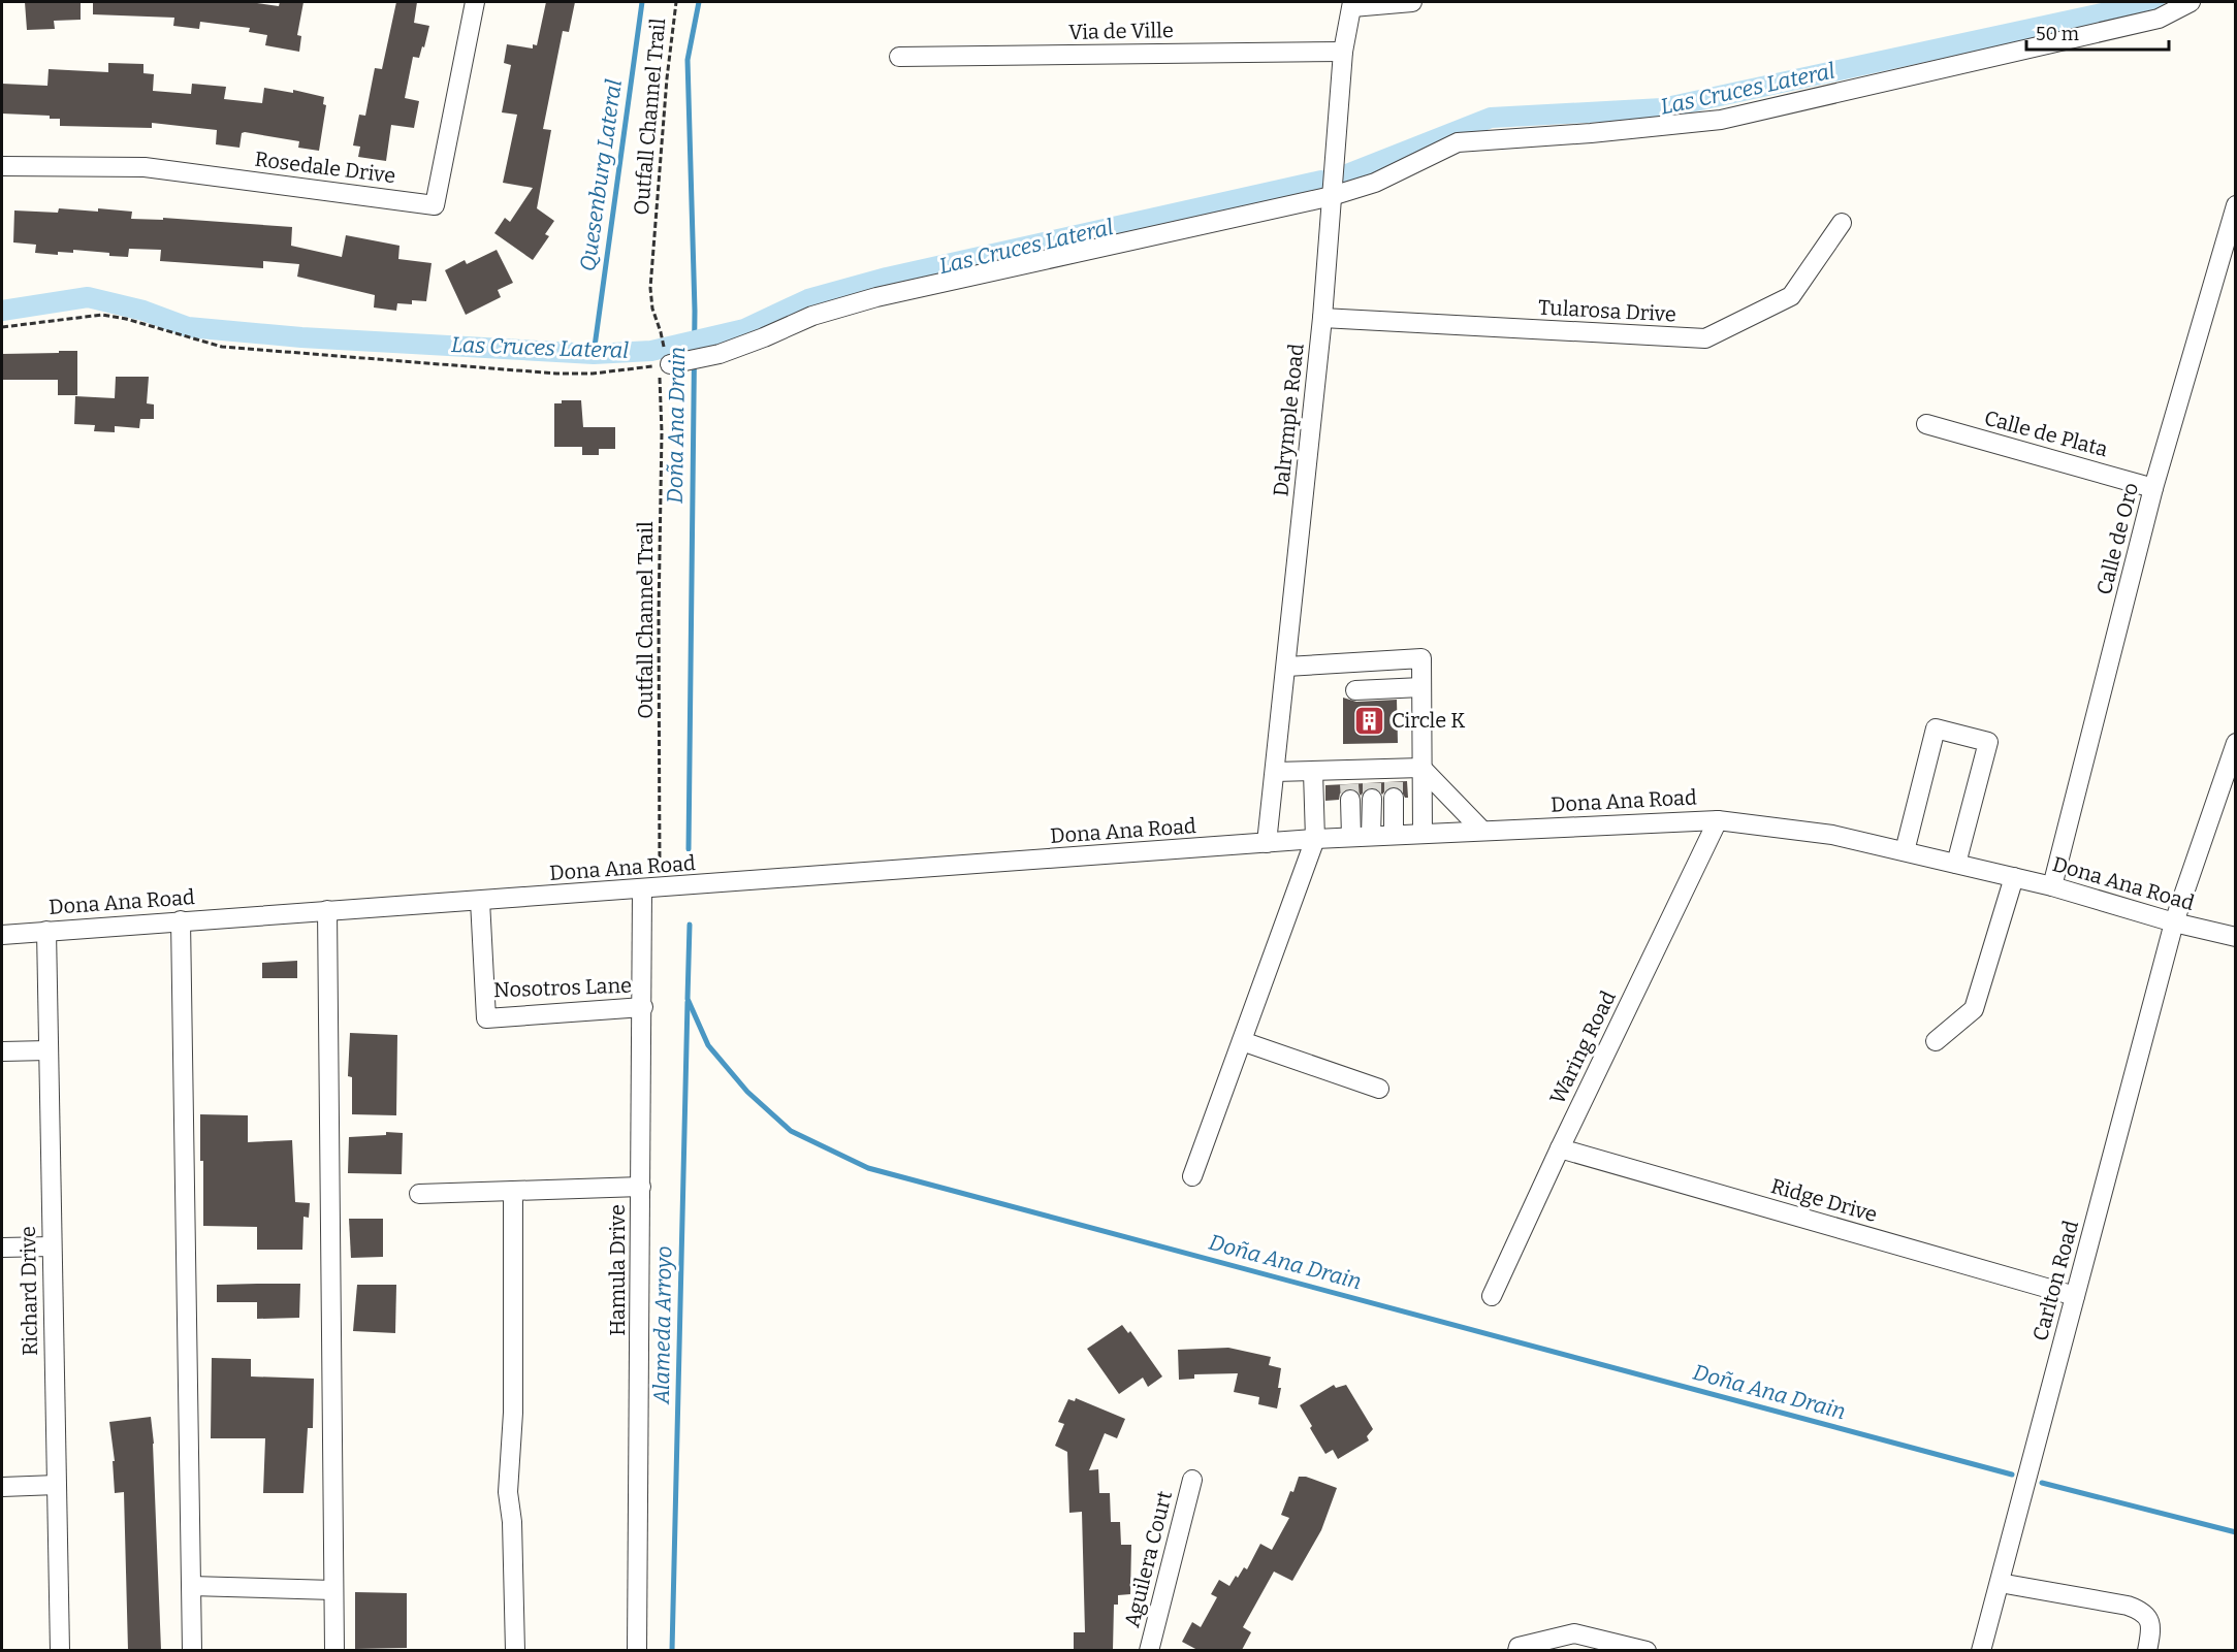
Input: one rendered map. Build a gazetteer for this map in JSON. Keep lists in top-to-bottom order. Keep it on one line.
{"streets":{"street":["Via de Ville","Rosedale Drive","Tularosa Drive","Dalrymple Road","Calle de Plata","Calle de Oro","Dona Ana Road","Nosotros Lane","Waring Road","Ridge Drive","Hamula Drive","Carlton Road","Richard Drive","Aguilera Court"],"path":["Outfall Channel Trail"]},"crossings":[["Via de Ville","Dalrymple Road"],["Outfall Channel Trail","Dona Ana Road"],["Outfall Channel Trail","Hamula Drive"],["Tularosa Drive","Dalrymple Road"],["Dalrymple Road","Dona Ana Road"],["Calle de Plata","Calle de Oro"],["Calle de Oro","Dona Ana Road"],["Dona Ana Road","Nosotros Lane"],["Dona Ana Road","Waring Road"],["Dona Ana Road","Hamula Drive"],["Dona Ana Road","Carlton Road"],["Dona Ana Road","Richard Drive"],["Nosotros Lane","Hamula Drive"],["Waring Road","Ridge Drive"],["Ridge Drive","Carlton Road"]],"water":["Las Cruces Lateral","Quesenburg Lateral","Doña Ana Drain","Alameda Arroyo"],"places":{"building":["Circle K"]},"scale_bar":"50 m"}
